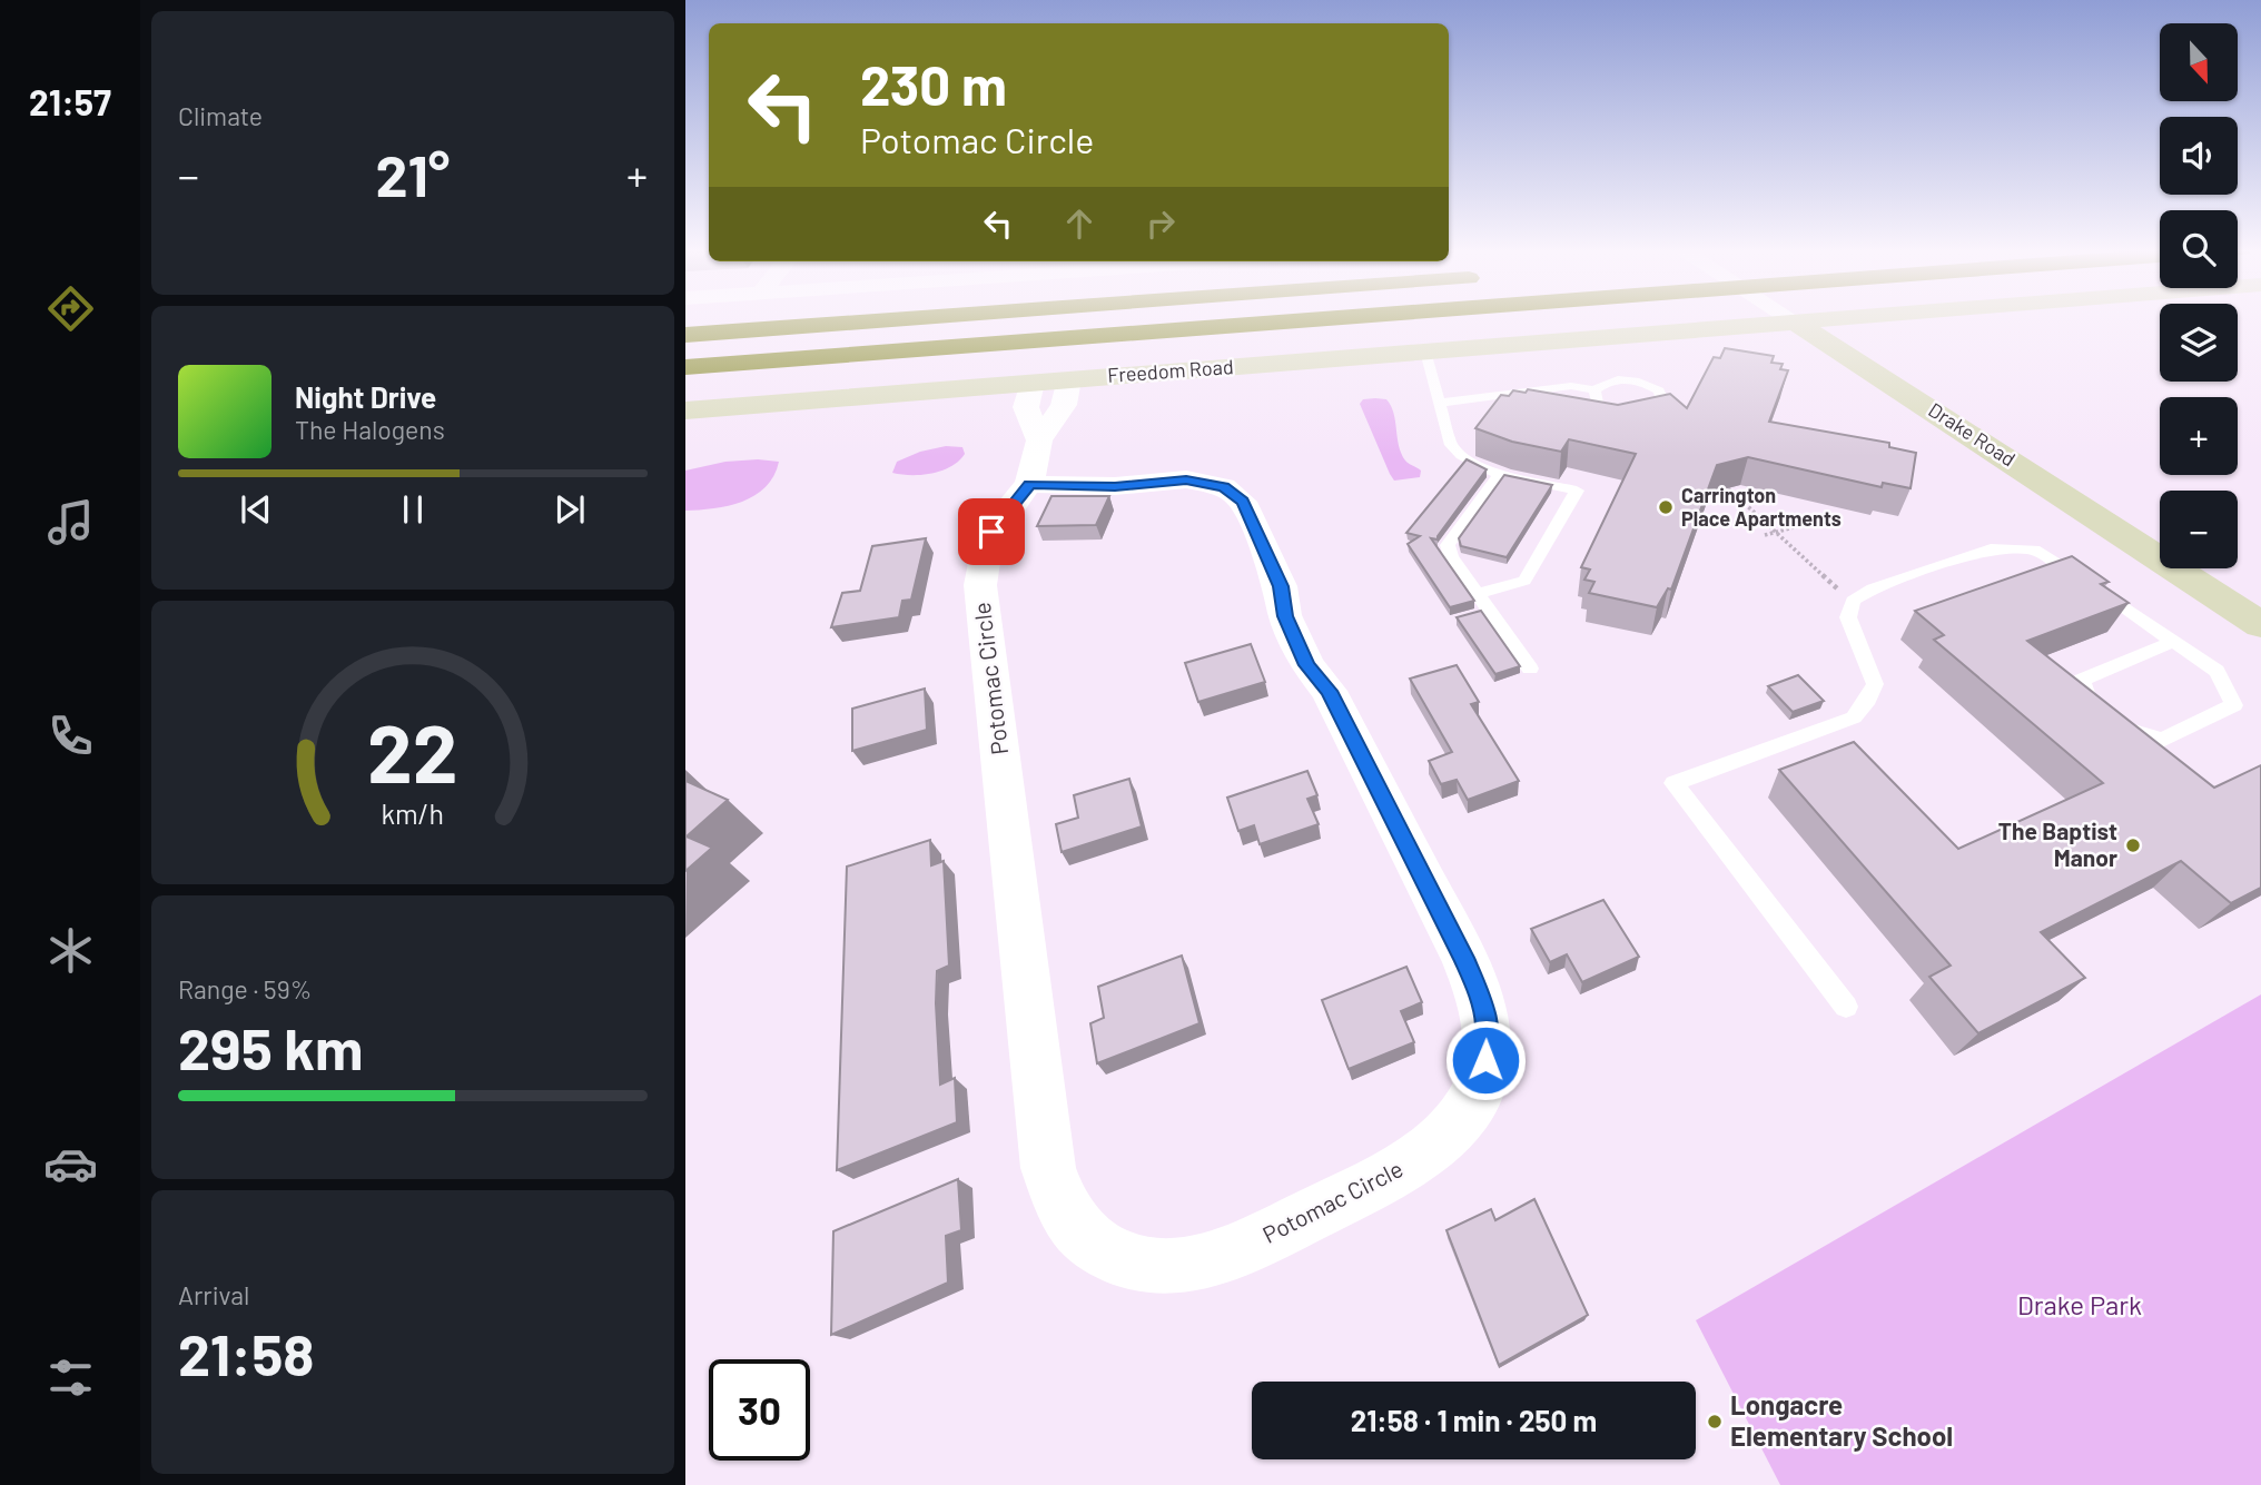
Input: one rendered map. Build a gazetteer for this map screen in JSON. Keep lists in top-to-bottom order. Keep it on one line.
{"streets":{"street":["Freedom Road","Drake Road","Potomac Circle"]},"crossings":[["Freedom Road","Potomac Circle"]],"parks":["Drake Park"],"places":["Carrington Place Apartments","The Baptist Manor","Longacre Elementary School"],"north":"bottom","page":{"tabs":"21:57","tile":["Climate",["Range · 59%","295 km"],["Arrival","21:58"]],"map_buttons":["+","−"],"turn":["230 m","Potomac Circle"],"heat":["−","21°","+"],"song":["Night Drive","The Halogens"],"limit":"30","trip":"21:58 · 1 min · 250 m","gauge":["22","km/h"]}}
